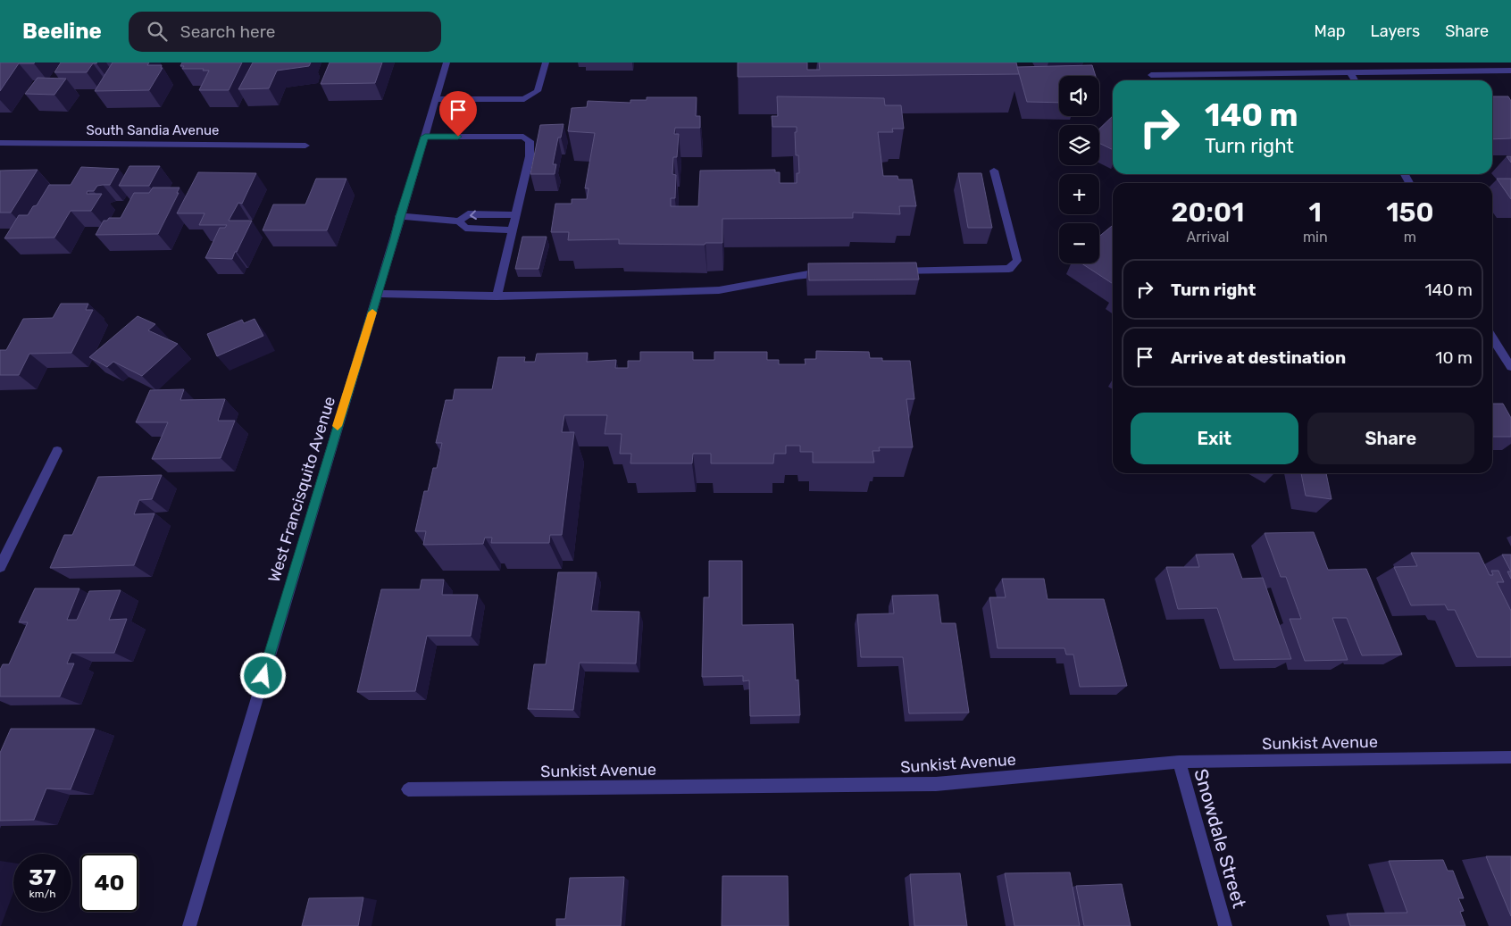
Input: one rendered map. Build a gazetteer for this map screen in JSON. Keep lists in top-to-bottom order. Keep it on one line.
{"streets":{"street":["South Sandia Avenue","West Francisquito Avenue","Sunkist Avenue","Snowdale Street"]},"crossings":[["Sunkist Avenue","Snowdale Street"]],"page":{"header":"Beeline","search":"Search here","nav":["Map","Layers","Share"],"map_buttons":["+","−"],"turn":["140 m","Turn right"],"eta":["20:01","Arrival","1","min","150","m"],"list":[{"name":"Turn right","value":"140 m"},{"name":"Arrive at destination","value":"10 m"}],"buttons":["Exit","Share"],"speed":"37 km/h","limit":"40"}}
